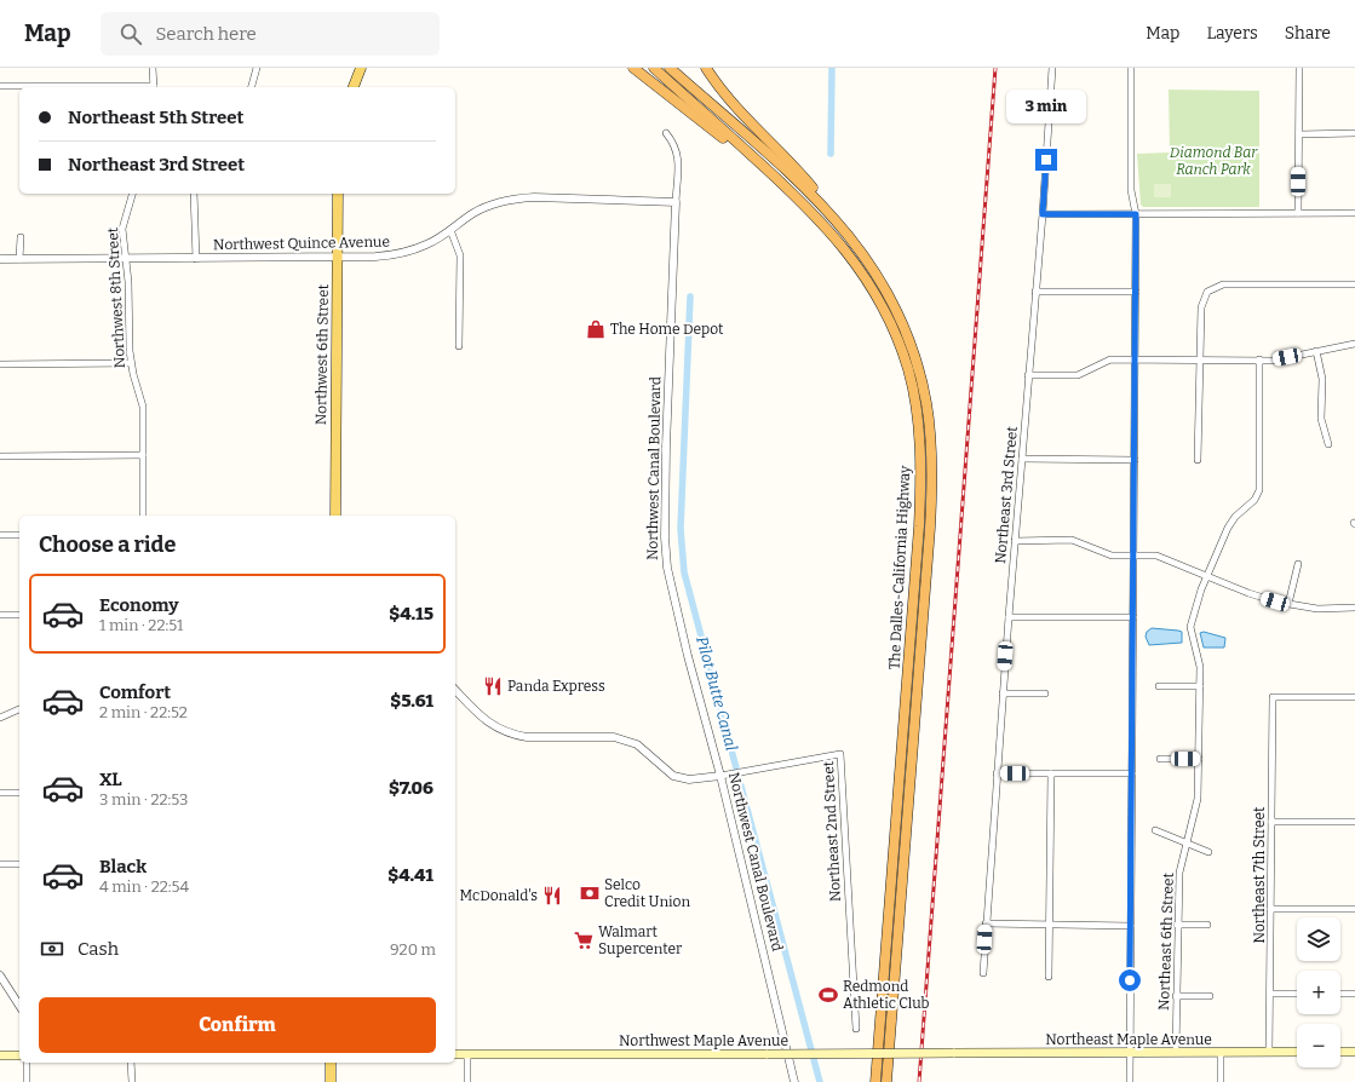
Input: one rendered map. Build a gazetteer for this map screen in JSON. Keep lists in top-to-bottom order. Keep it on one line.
{"streets":{"highway":["The Dalles-California Highway"],"main road":["Northwest 6th Street","Northeast Maple Avenue","Northwest Maple Avenue"],"street":["Northwest Quince Avenue","Northwest 8th Street","Northwest Canal Boulevard","Northeast 3rd Street","Northeast 2nd Street","Northeast 7th Street","Northeast 6th Street"]},"crossings":[["Northwest Quince Avenue","Northwest 8th Street"],["Northwest Quince Avenue","Northwest 6th Street"],["Northwest Quince Avenue","Northwest Canal Boulevard"],["Northwest Canal Boulevard","Northeast 2nd Street"],["Northeast 7th Street","Northeast Maple Avenue"],["Northeast 6th Street","Northeast Maple Avenue"],["Northeast Maple Avenue","Northwest Maple Avenue"]],"water":["Pilot Butte Canal"],"parks":["Diamond Bar Ranch Park"],"places":{"shop":["The Home Depot"],"restaurant":["Panda Express","McDonald's"],"bank":["Selco Credit Union"],"supermarket":["Walmart Supercenter"],"sports":["Redmond Athletic Club"]},"page":{"header":"Map","search":"Search here","nav":["Map","Layers","Share"],"banner":["Northeast 5th Street","Northeast 3rd Street"],"bubble":"3 min","heading":"Choose a ride","list":[{"name":"Economy","note":"1 min · 22:51","value":"$4.15"},{"name":"Comfort","note":"2 min · 22:52","value":"$5.61"},{"name":"XL","note":"3 min · 22:53","value":"$7.06"},{"name":"Black","note":"4 min · 22:54","value":"$4.41"}],"map_buttons":["+","−"],"pay":["Cash","920 m"],"buttons":"Confirm"}}
